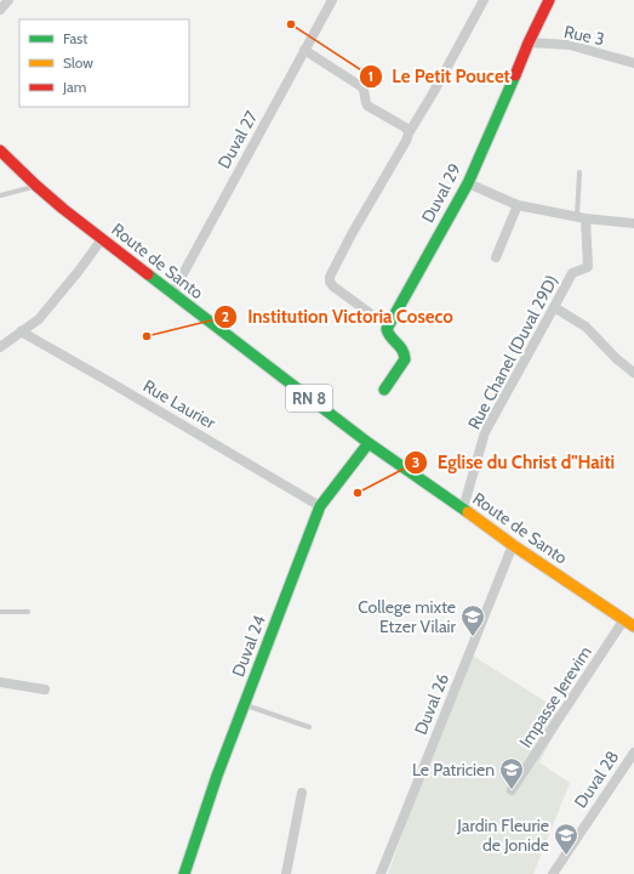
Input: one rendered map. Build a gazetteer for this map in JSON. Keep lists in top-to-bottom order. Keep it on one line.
{"streets":{"street":["Rue 3","Duval 27","Duval 29","Route de Santo","Rue Chanel (Duval 29D)","RN 8","Rue Laurier","Duval 24","Impasse Jerevim","Duval 26","Duval 28"]},"crossings":[["Rue 3","Duval 29"],["Duval 27","Route de Santo"],["Route de Santo","Rue Chanel (Duval 29D)"],["Route de Santo","Duval 24"],["Route de Santo","Impasse Jerevim"],["Route de Santo","Duval 26"],["Rue Laurier","Duval 24"]],"places":{"other":["Le Petit Poucet","Institution Victoria Coseco","Eglise du Christ d\"Haiti"],"school or university":["College mixte Etzer Vilair","Le Patricien","Jardin Fleurie de Jonide"]},"legend":["Fast","Slow","Jam"]}
